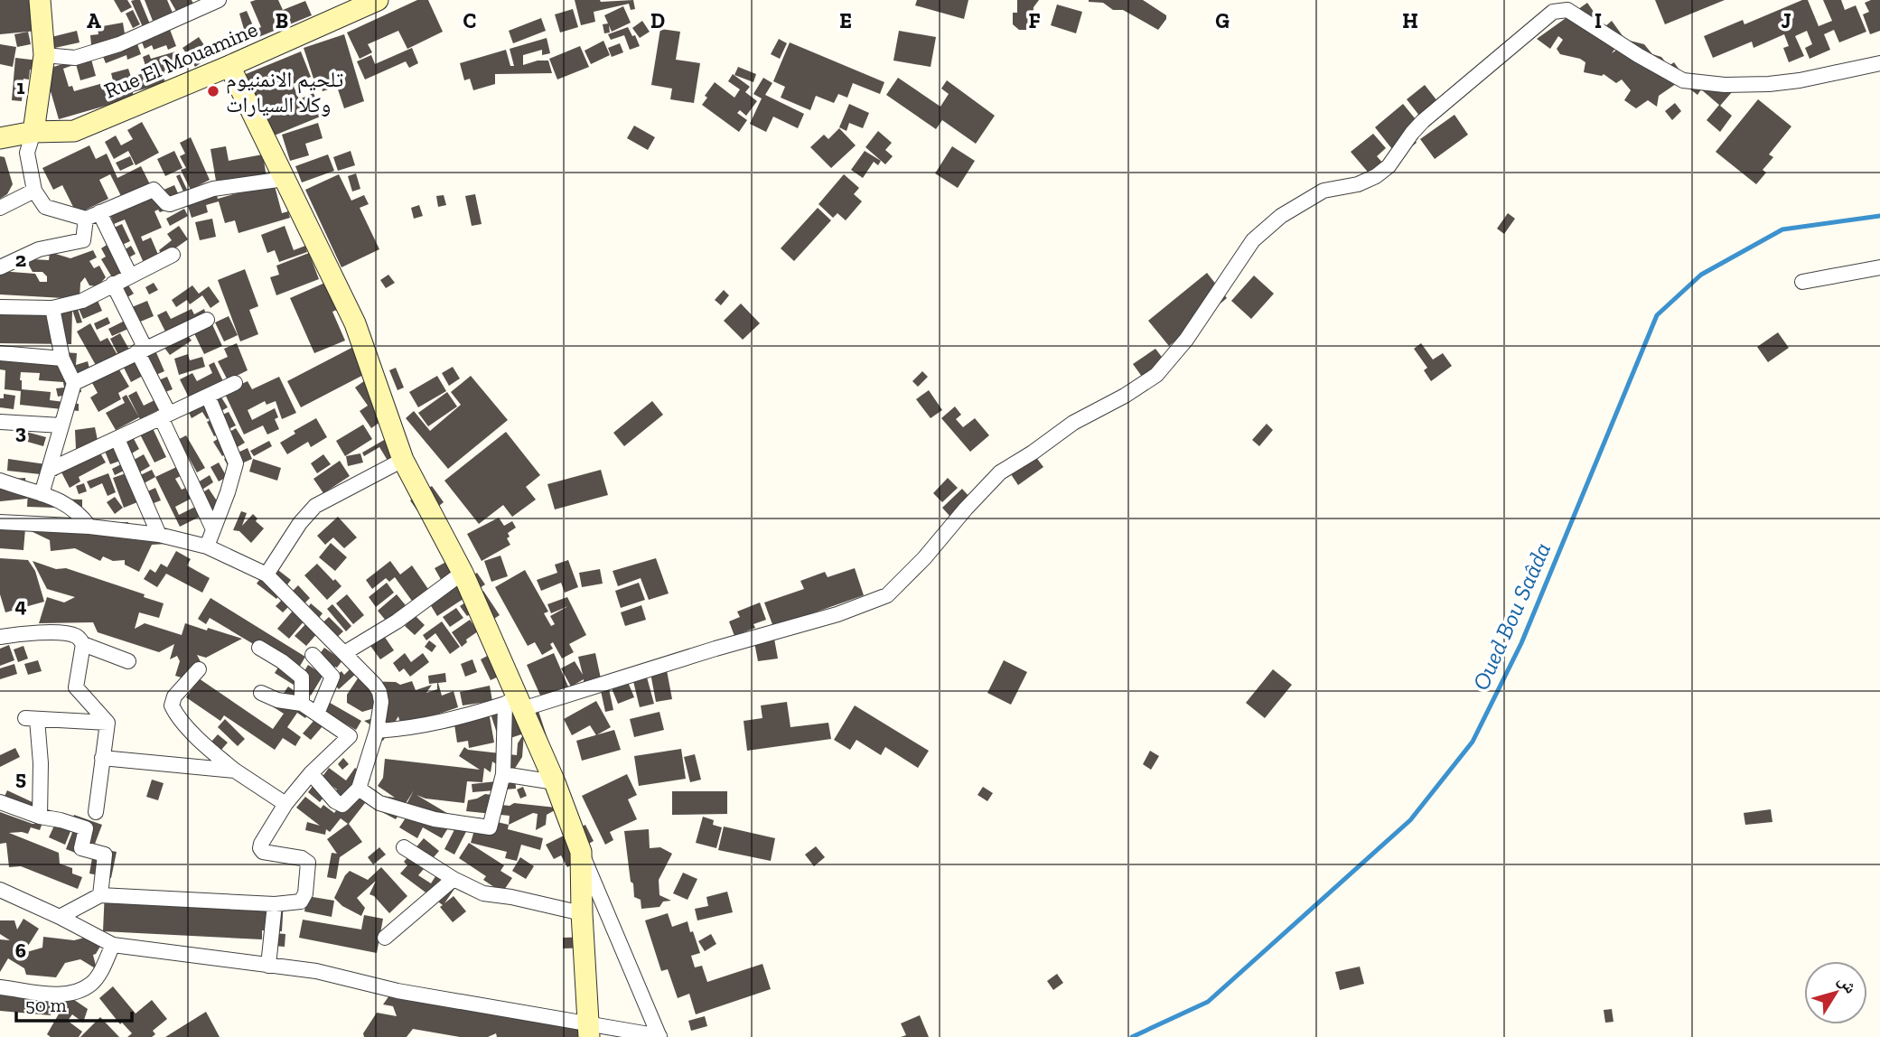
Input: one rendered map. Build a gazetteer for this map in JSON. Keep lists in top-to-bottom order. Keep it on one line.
{"streets":{"main road":["Rue El Mouamine"]},"water":["Oued Bou Saâda"],"places":["تلحيم الانمنيوم وكلا السيارات"],"scale_bar":"50 m","north":"top right","grid":{"columns":["A","B","C","D","E","F","G","H","I","J"],"rows":["1","2","3","4","5","6"]}}
